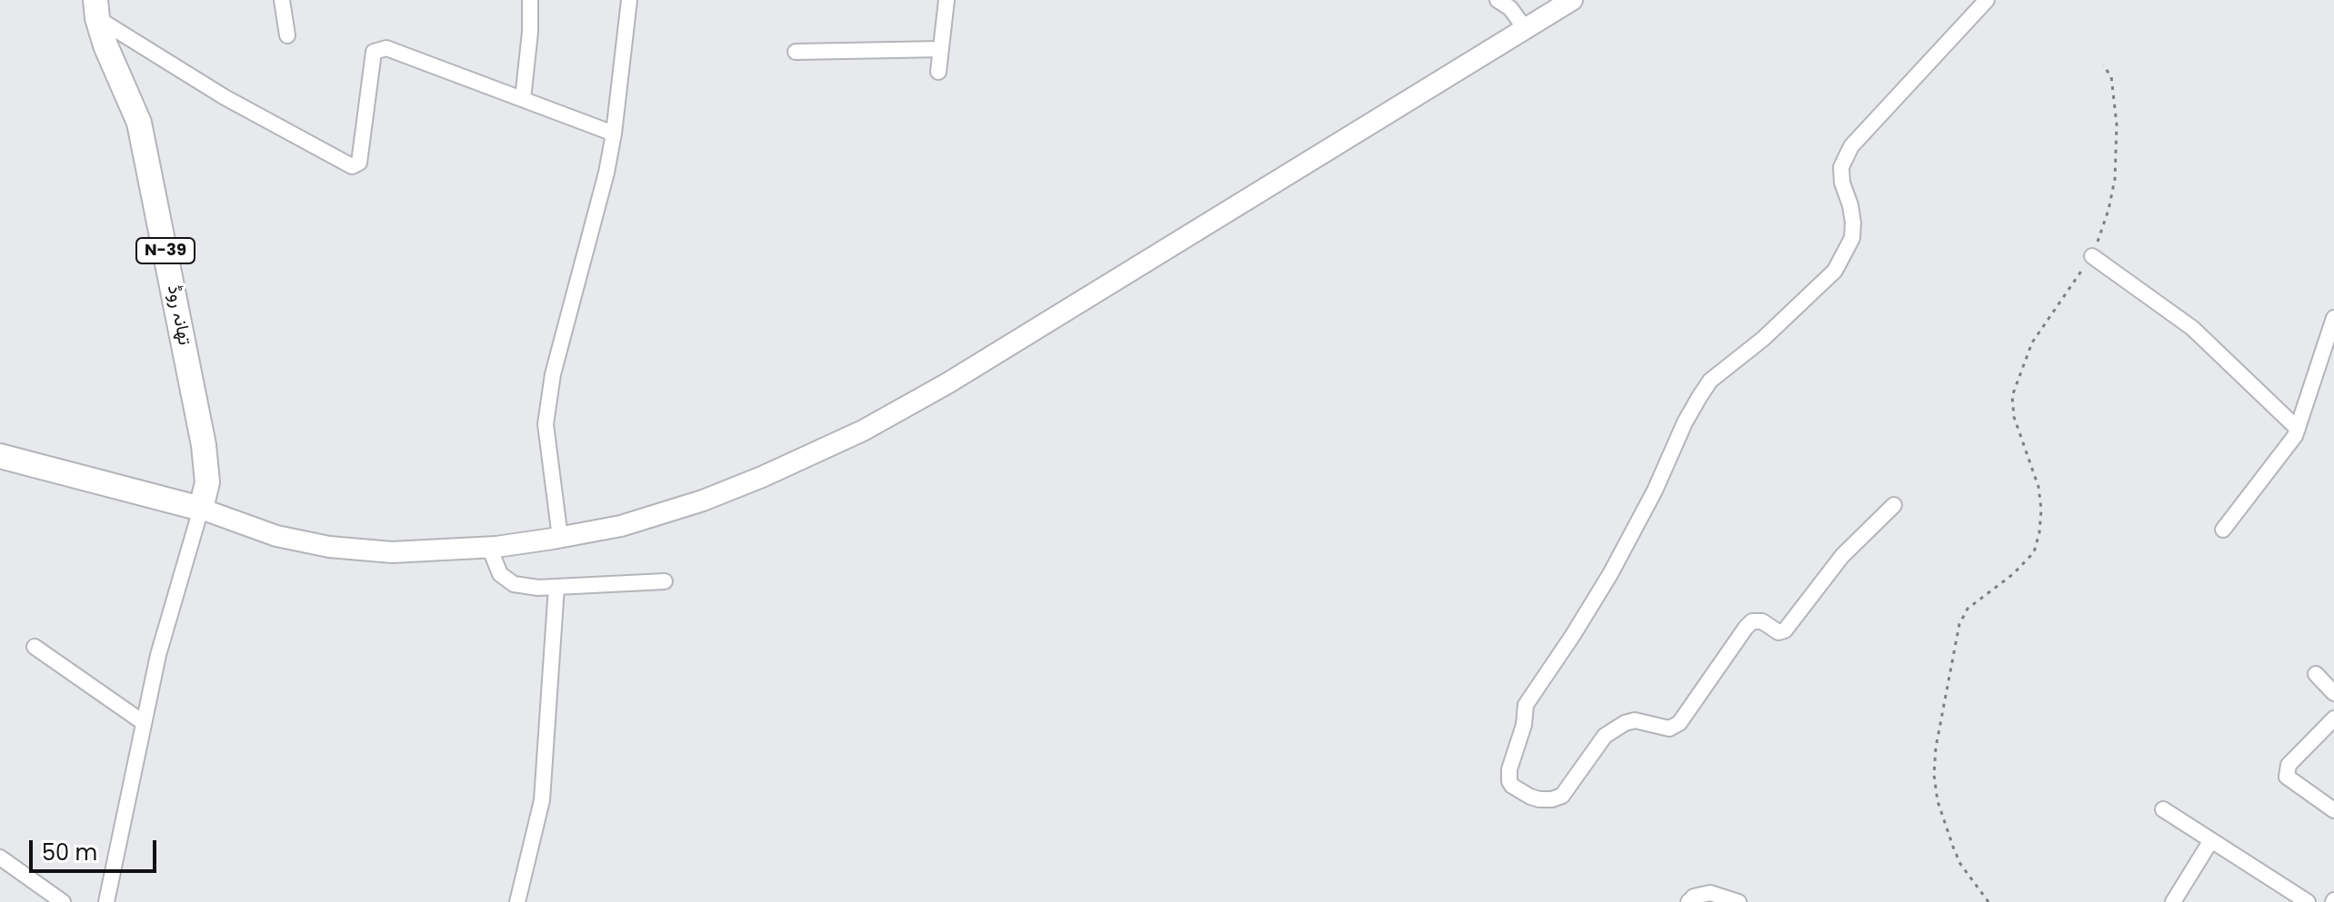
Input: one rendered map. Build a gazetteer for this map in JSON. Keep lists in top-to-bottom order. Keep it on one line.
{"streets":{"highway":["N-39","تھانہ روڈ"]},"scale_bar":"50 m"}
